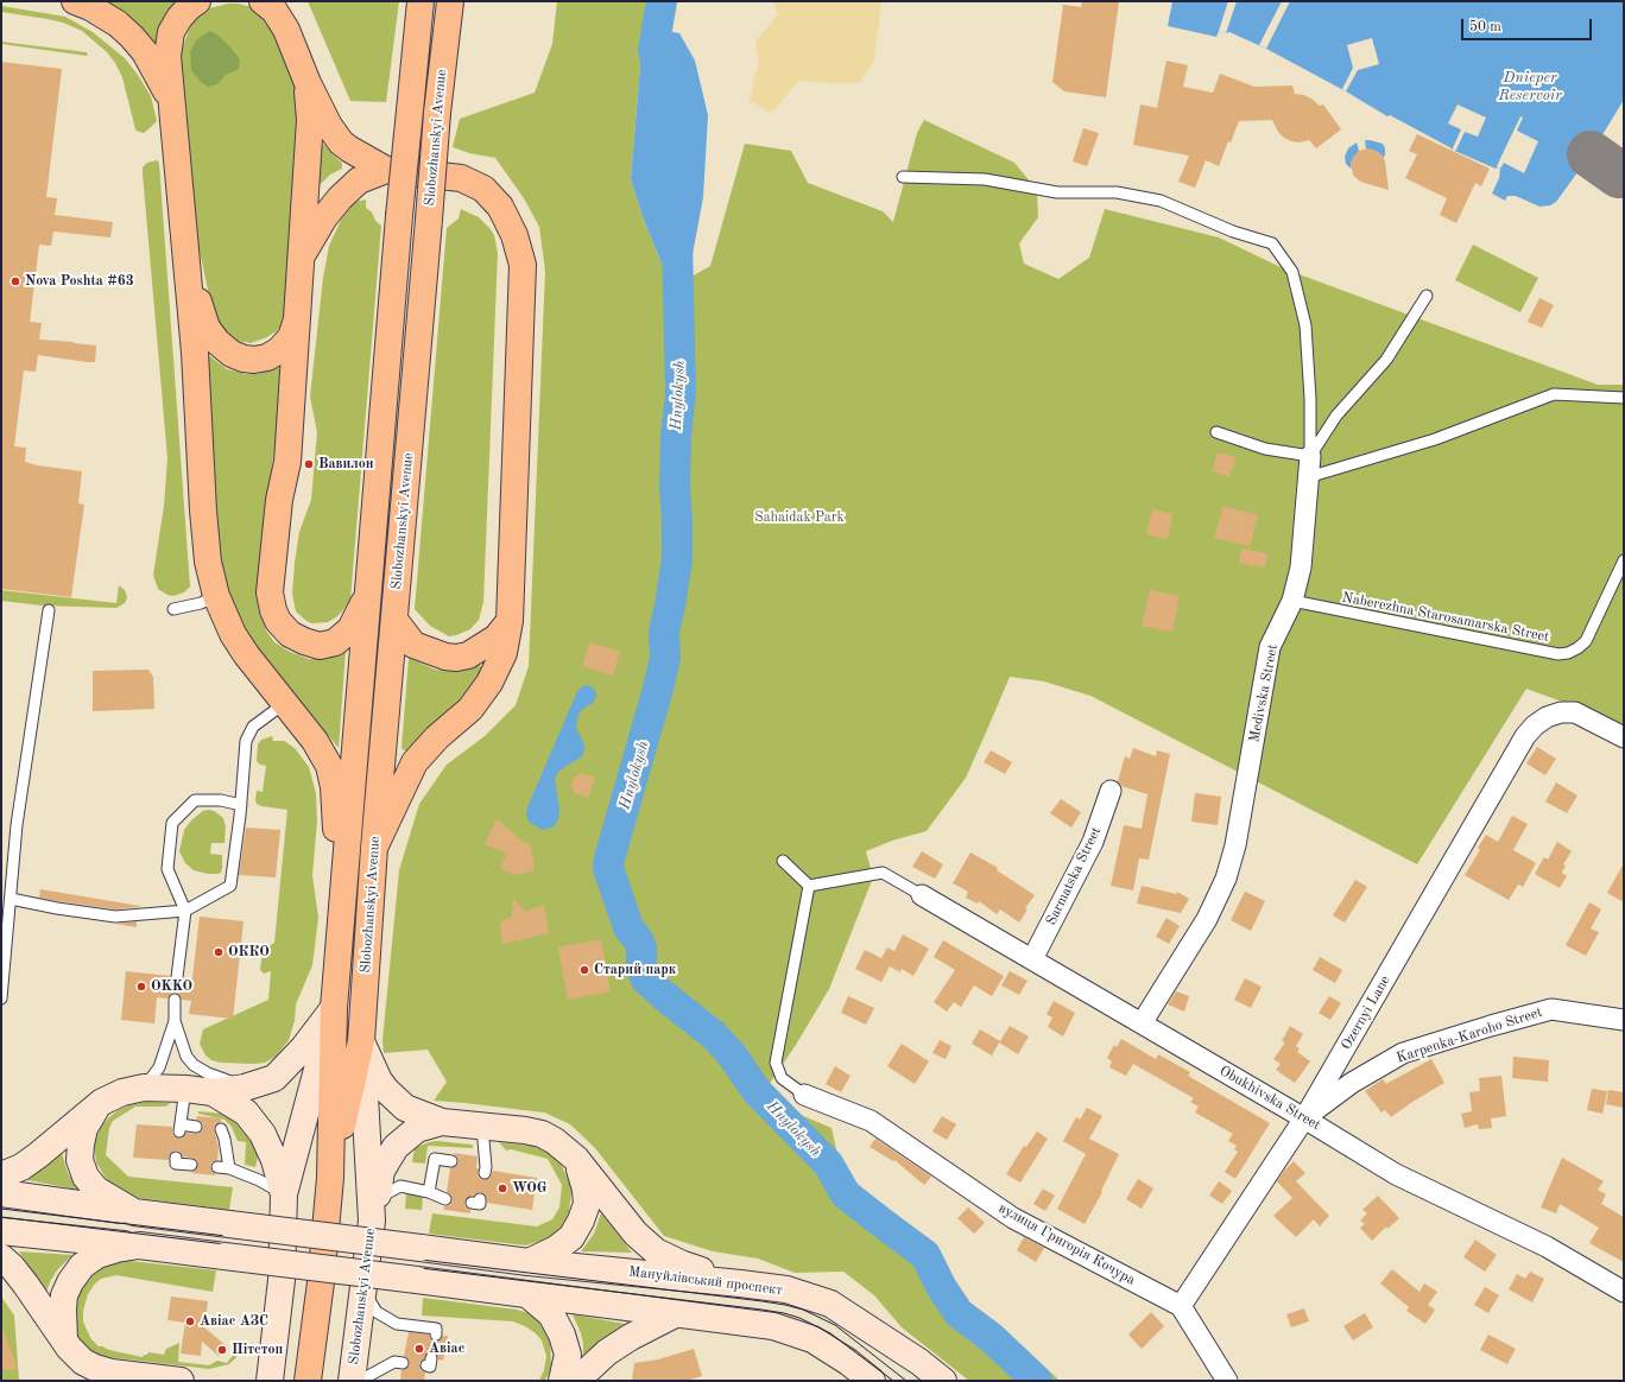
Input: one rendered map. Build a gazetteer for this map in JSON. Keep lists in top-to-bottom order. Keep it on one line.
{"streets":{"main road":["Slobozhanskyi Avenue","Мануйлівський проспект"],"street":["Medivska Street","Sarmatska Street","Ozernyi Lane","Karpenka-Karoho Street","Obukhivska Street","вулиця Григорія Кочура"],"lane":["Naberezhna Starosamarska Street"]},"crossings":[["Naberezhna Starosamarska Street","Medivska Street"],["Medivska Street","Obukhivska Street"],["Sarmatska Street","Obukhivska Street"],["Ozernyi Lane","Karpenka-Karoho Street"],["Ozernyi Lane","Obukhivska Street"],["Ozernyi Lane","вулиця Григорія Кочура"],["Karpenka-Karoho Street","Obukhivska Street"]],"water":["Dnieper Reservoir","Hnylokysh"],"parks":["Sahaidak Park"],"places":["Nova Poshta #63","Вавилон","ОККО","Старий парк","OKKO","WOG","Авіас АЗС","Авіас","Пітстоп"],"scale_bar":"50 m"}
